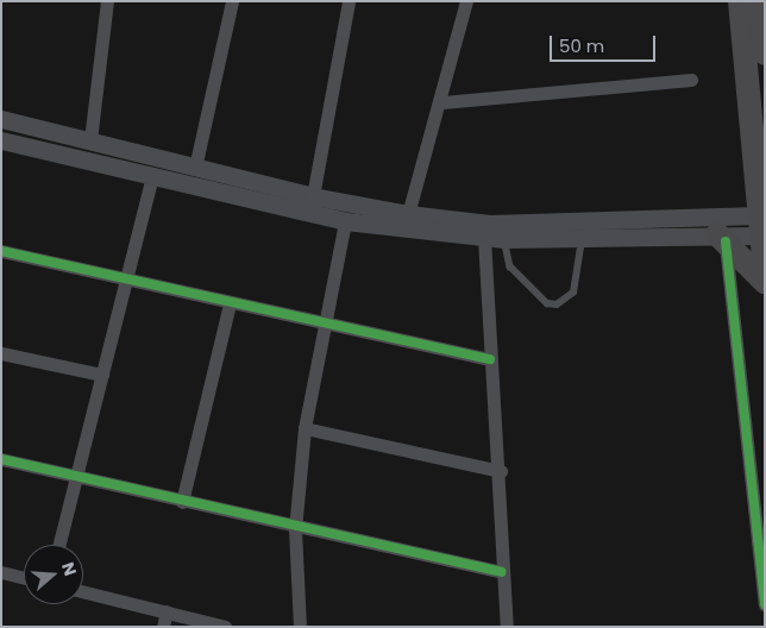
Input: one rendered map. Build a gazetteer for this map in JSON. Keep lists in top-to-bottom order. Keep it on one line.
{"scale_bar":"50 m","north":"right"}
